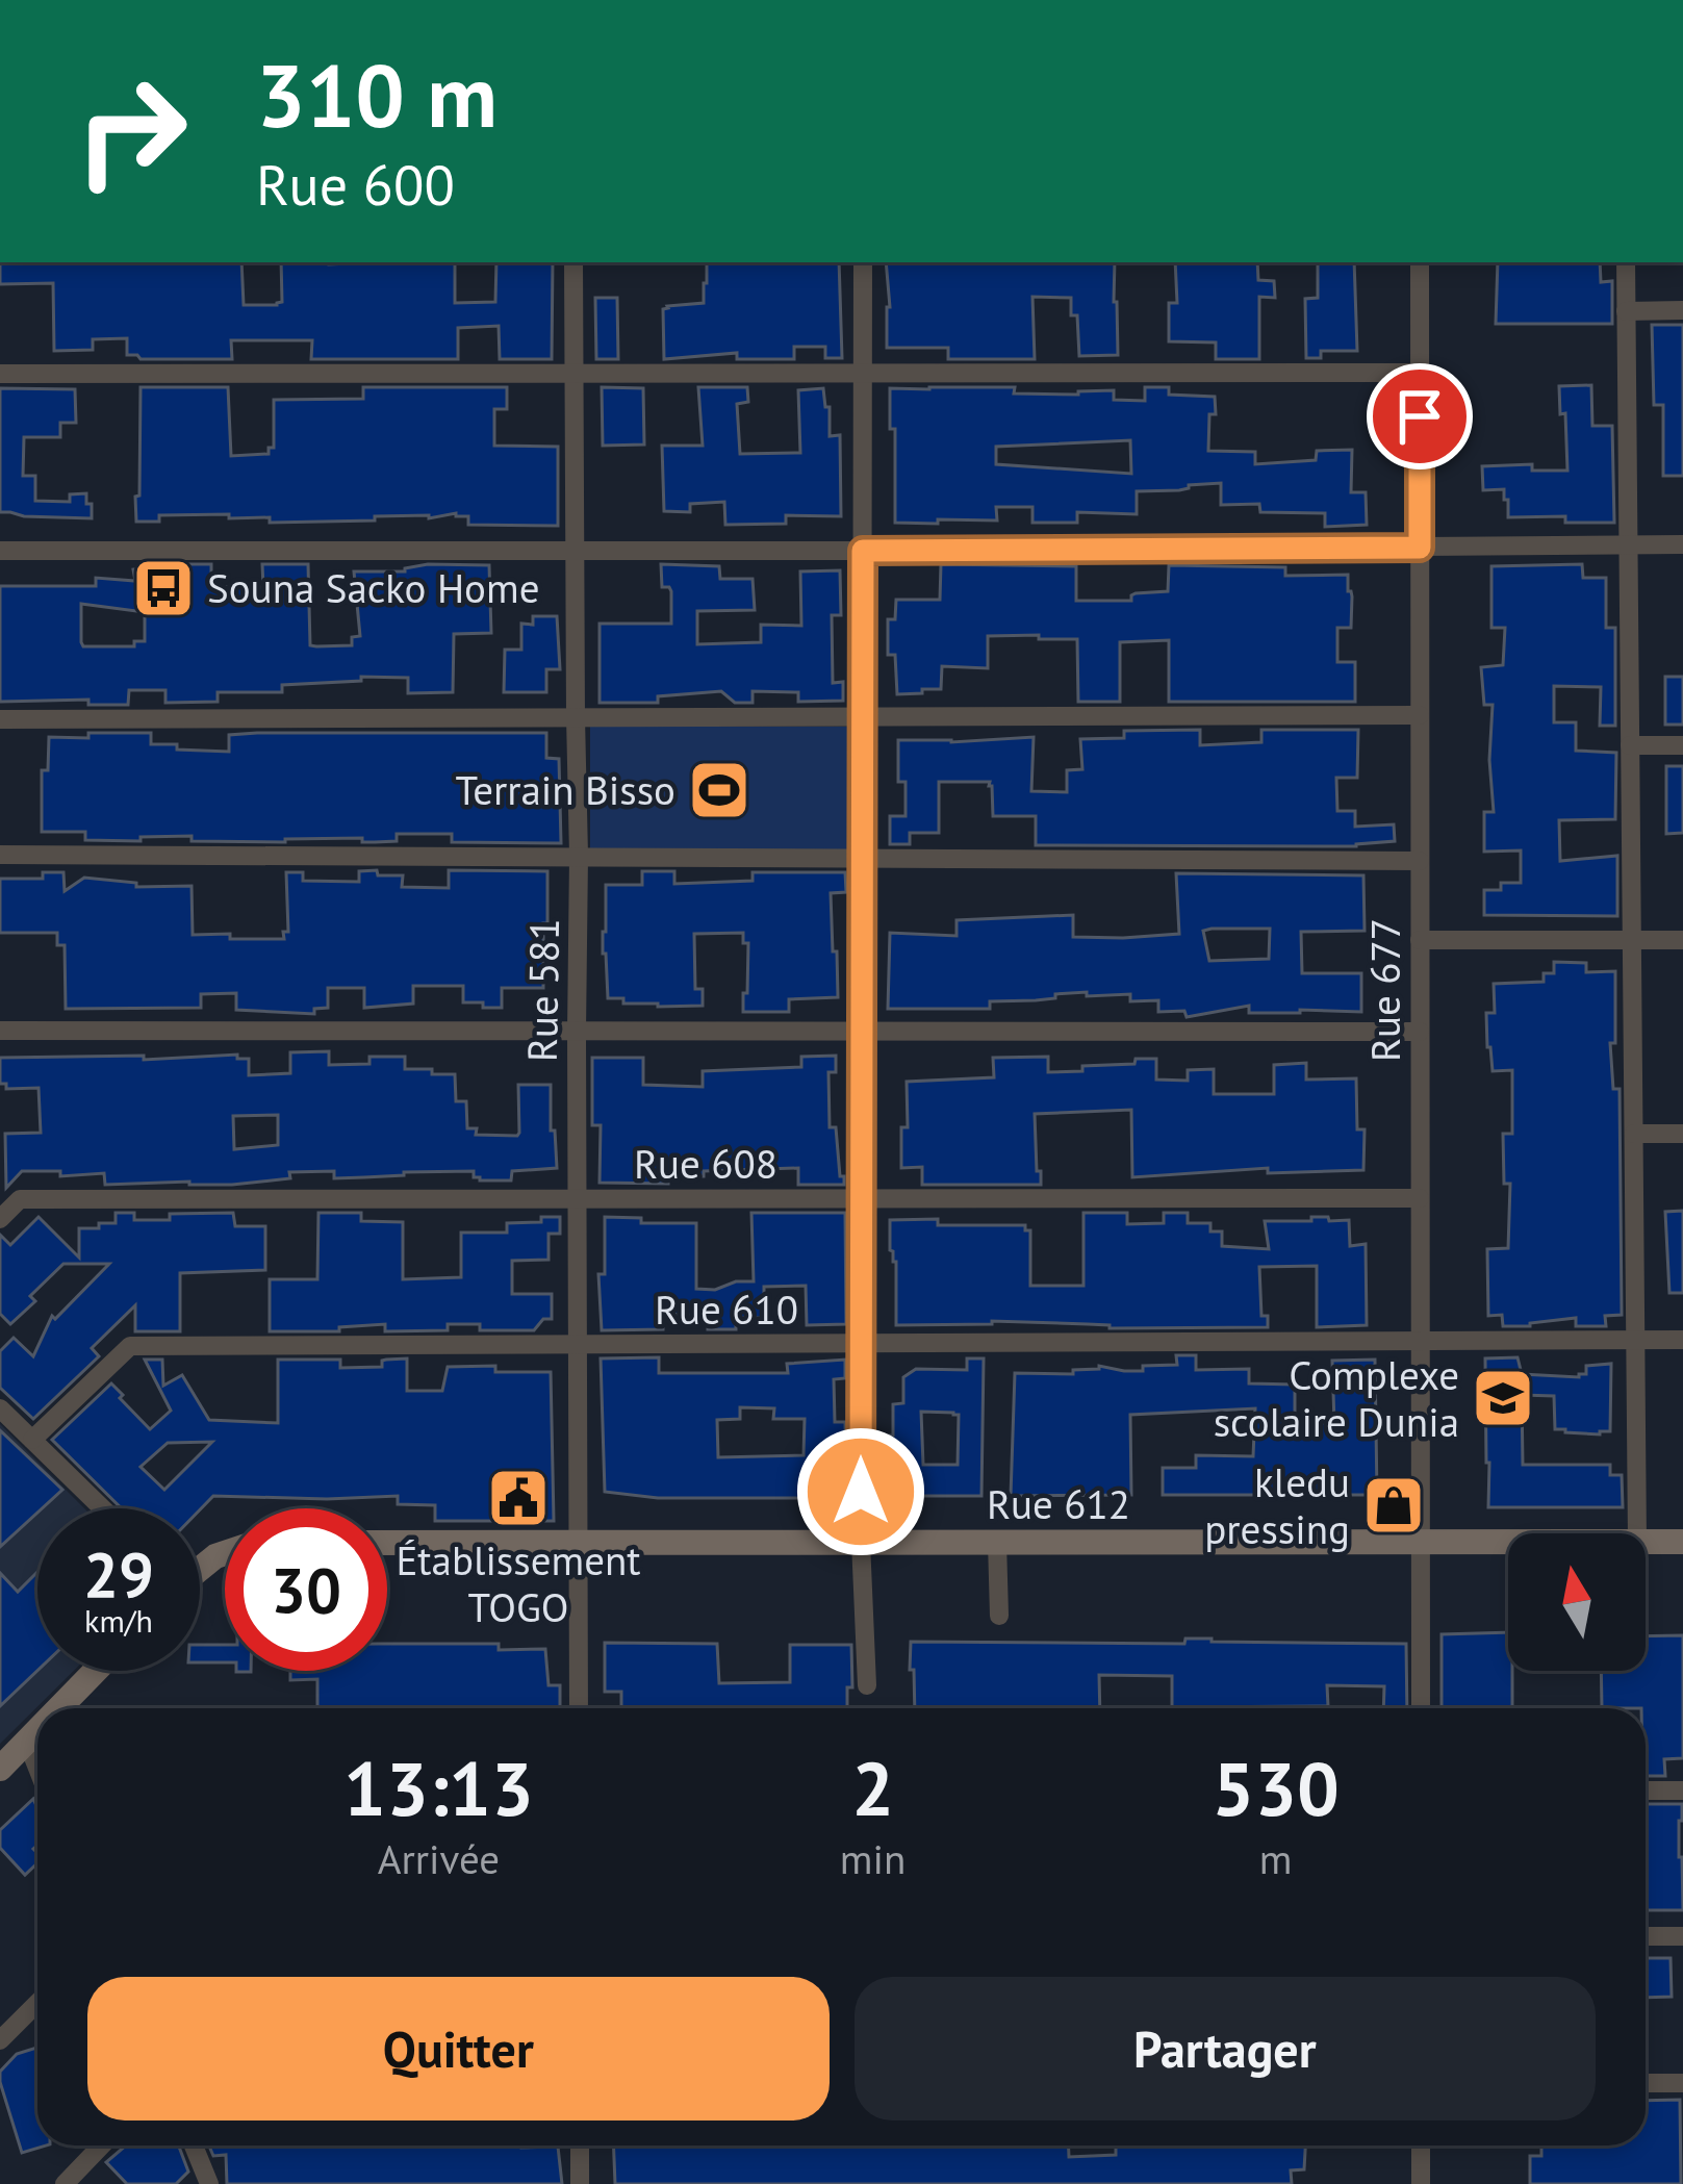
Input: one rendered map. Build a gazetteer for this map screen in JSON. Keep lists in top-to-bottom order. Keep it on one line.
{"streets":{"street":["Rue 581","Rue 677","Rue 608","Rue 610","Rue 612"]},"crossings":[["Rue 581","Rue 608"],["Rue 581","Rue 610"],["Rue 581","Rue 612"],["Rue 677","Rue 608"],["Rue 677","Rue 610"],["Rue 677","Rue 612"]],"places":{"bus stop":["Souna Sacko Home"],"sports":["Terrain Bisso"],"school or university":["Complexe scolaire Dunia"],"public building":["Établissement TOGO"],"shop":["kledu pressing"]},"north":"top","page":{"turn":["310 m","Rue 600"],"speed":"29 km/h","limit":"30","eta":["13:13","Arrivée","2","min","530","m"],"buttons":["Quitter","Partager"]}}
